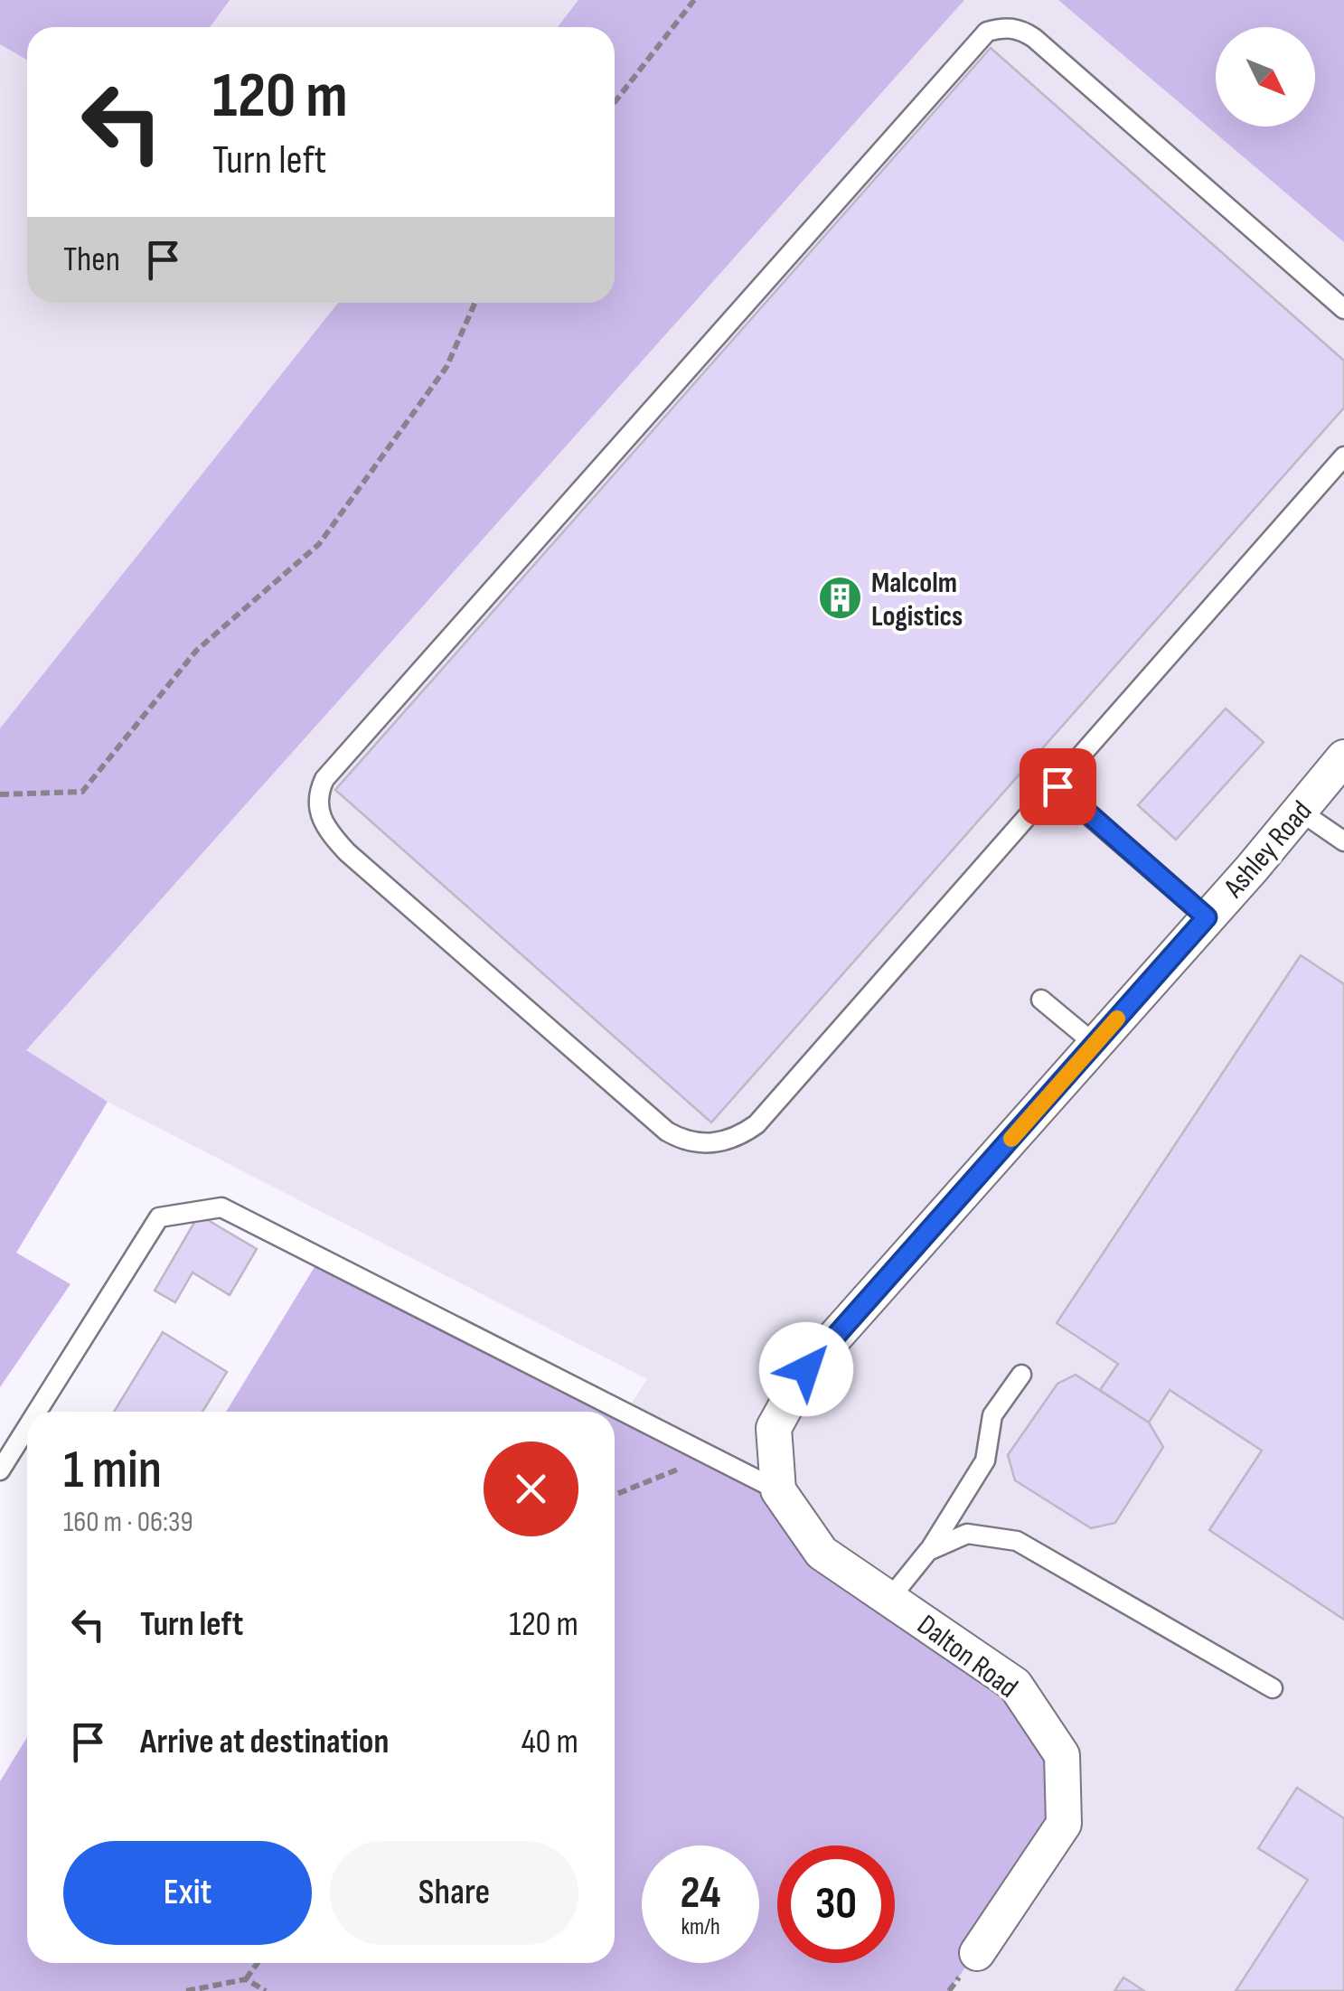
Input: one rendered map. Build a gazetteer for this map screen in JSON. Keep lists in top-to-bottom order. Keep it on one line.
{"streets":{"street":["Ashley Road","Dalton Road"]},"crossings":[["Ashley Road","Dalton Road"]],"places":{"building":["Malcolm Logistics"]},"north":"bottom right","page":{"turn":["120 m","Turn left"],"then":"Then","heading":["1 min","160 m · 06:39"],"list":[{"name":"Turn left","value":"120 m"},{"name":"Arrive at destination","value":"40 m"}],"buttons":["Exit","Share"],"speed":"24 km/h","limit":"30"}}
